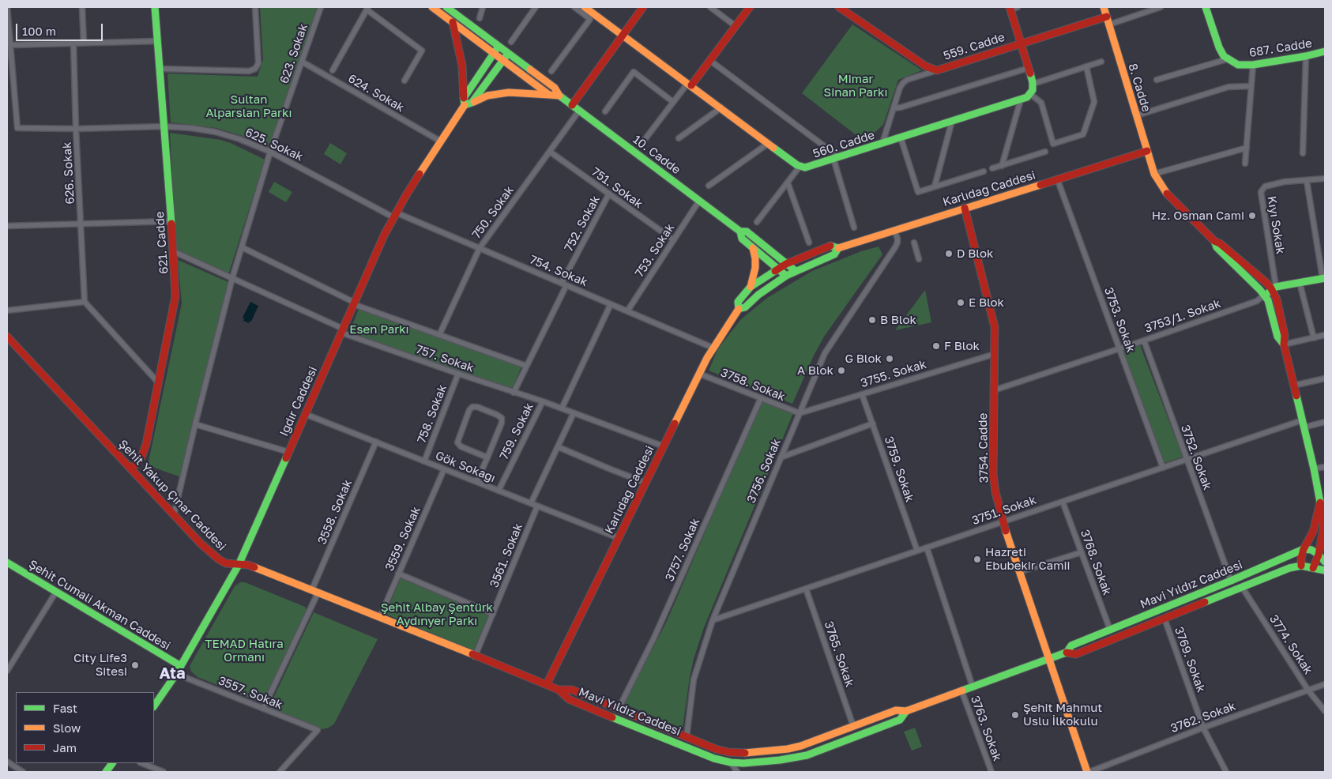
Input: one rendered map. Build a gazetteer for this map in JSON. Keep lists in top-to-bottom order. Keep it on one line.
{"streets":{"main road":["559. Cadde","687. Cadde","8. Cadde","560. Cadde","10. Cadde","Karlıdağ Caddesi","621. Cadde","Iğdır Caddesi","3754. Cadde","Şehit Yakup Çınar Caddesi","Mavi Yıldız Caddesi","Şehit Cumali Akman Caddesi"],"street":["623. Sokak","624. Sokak","625. Sokak","626. Sokak","751. Sokak","750. Sokak","752. Sokak","Kıyı Sokak","753. Sokak","754. Sokak","3753/1. Sokak","3753. Sokak","757. Sokak","3755. Sokak","3758. Sokak","758. Sokak","759. Sokak","3752. Sokak","Gök Sokağı","3759. Sokak","3756. Sokak","3751. Sokak","3558. Sokak","3559. Sokak","3757. Sokak","3561. Sokak","3768. Sokak","3774. Sokak","3765. Sokak","3769. Sokak","3557. Sokak","3762. Sokak","3763. Sokak"]},"crossings":[["559. Cadde","8. Cadde"],["623. Sokak","624. Sokak"],["623. Sokak","625. Sokak"],["623. Sokak","757. Sokak"],["623. Sokak","Şehit Yakup Çınar Caddesi"],["8. Cadde","Karlıdağ Caddesi"],["624. Sokak","Iğdır Caddesi"],["625. Sokak","626. Sokak"],["625. Sokak","621. Cadde"],["625. Sokak","754. Sokak"],["625. Sokak","Iğdır Caddesi"],["10. Cadde","Karlıdağ Caddesi"],["10. Cadde","750. Sokak"],["10. Cadde","753. Sokak"],["10. Cadde","Iğdır Caddesi"],["751. Sokak","750. Sokak"],["751. Sokak","752. Sokak"],["751. Sokak","753. Sokak"],["Karlıdağ Caddesi","754. Sokak"],["Karlıdağ Caddesi","3753. Sokak"],["Karlıdağ Caddesi","757. Sokak"],["Karlıdağ Caddesi","3758. Sokak"],["Karlıdağ Caddesi","3754. Cadde"],["Karlıdağ Caddesi","Gök Sokağı"],["Karlıdağ Caddesi","3756. Sokak"],["Karlıdağ Caddesi","Şehit Yakup Çınar Caddesi"],["750. Sokak","754. Sokak"],["752. Sokak","754. Sokak"],["752. Sokak","757. Sokak"],["621. Cadde","757. Sokak"],["621. Cadde","Şehit Yakup Çınar Caddesi"],["753. Sokak","754. Sokak"],["754. Sokak","Iğdır Caddesi"],["3753/1. Sokak","3753. Sokak"],["3753/1. Sokak","3754. Cadde"],["3753/1. Sokak","3752. Sokak"],["3753. Sokak","3751. Sokak"],["757. Sokak","Iğdır Caddesi"],["757. Sokak","758. Sokak"],["757. Sokak","759. Sokak"],["3755. Sokak","3758. Sokak"],["3755. Sokak","3754. Cadde"],["3755. Sokak","3759. Sokak"],["3755. Sokak","3756. Sokak"],["3758. Sokak","3756. Sokak"],["3758. Sokak","3757. Sokak"],["Iğdır Caddesi","Gök Sokağı"],["Iğdır Caddesi","Şehit Yakup Çınar Caddesi"],["Iğdır Caddesi","Şehit Cumali Akman Caddesi"],["Iğdır Caddesi","3557. Sokak"],["758. Sokak","Gök Sokağı"],["759. Sokak","Gök Sokağı"],["3754. Cadde","3751. Sokak"],["3754. Cadde","Mavi Yıldız Caddesi"],["3754. Cadde","3762. Sokak"],["3752. Sokak","3751. Sokak"],["3752. Sokak","Mavi Yıldız Caddesi"],["Gök Sokağı","3558. Sokak"],["Gök Sokağı","3559. Sokak"],["Gök Sokağı","3561. Sokak"],["3759. Sokak","3751. Sokak"],["3756. Sokak","3751. Sokak"],["3756. Sokak","Mavi Yıldız Caddesi"],["Şehit Yakup Çınar Caddesi","3558. Sokak"],["Şehit Yakup Çınar Caddesi","3559. Sokak"],["Şehit Yakup Çınar Caddesi","3561. Sokak"],["Şehit Yakup Çınar Caddesi","Mavi Yıldız Caddesi"],["3751. Sokak","3768. Sokak"],["3751. Sokak","3765. Sokak"],["3558. Sokak","3557. Sokak"],["3757. Sokak","Mavi Yıldız Caddesi"],["3768. Sokak","Mavi Yıldız Caddesi"],["Mavi Yıldız Caddesi","3774. Sokak"],["Mavi Yıldız Caddesi","3765. Sokak"],["Mavi Yıldız Caddesi","3769. Sokak"],["Mavi Yıldız Caddesi","3763. Sokak"],["3774. Sokak","3762. Sokak"],["3769. Sokak","3762. Sokak"]],"districts":["Ata"],"parks":["Mimar Sinan Parkı","Sultan Alparslan Parkı","Esen Parkı","Şehit Albay Şentürk Aydınyer Parkı","TEMAD Hatıra Ormanı"],"places":["Hz. Osman Cami","D Blok","E Blok","B Blok","F Blok","G Blok","A Blok","Hazreti Ebubekir Camii","City Life3 Sitesi","Şehit Mahmut Uslu İlkokulu"],"legend":["Fast","Slow","Jam"],"scale_bar":"100 m"}
